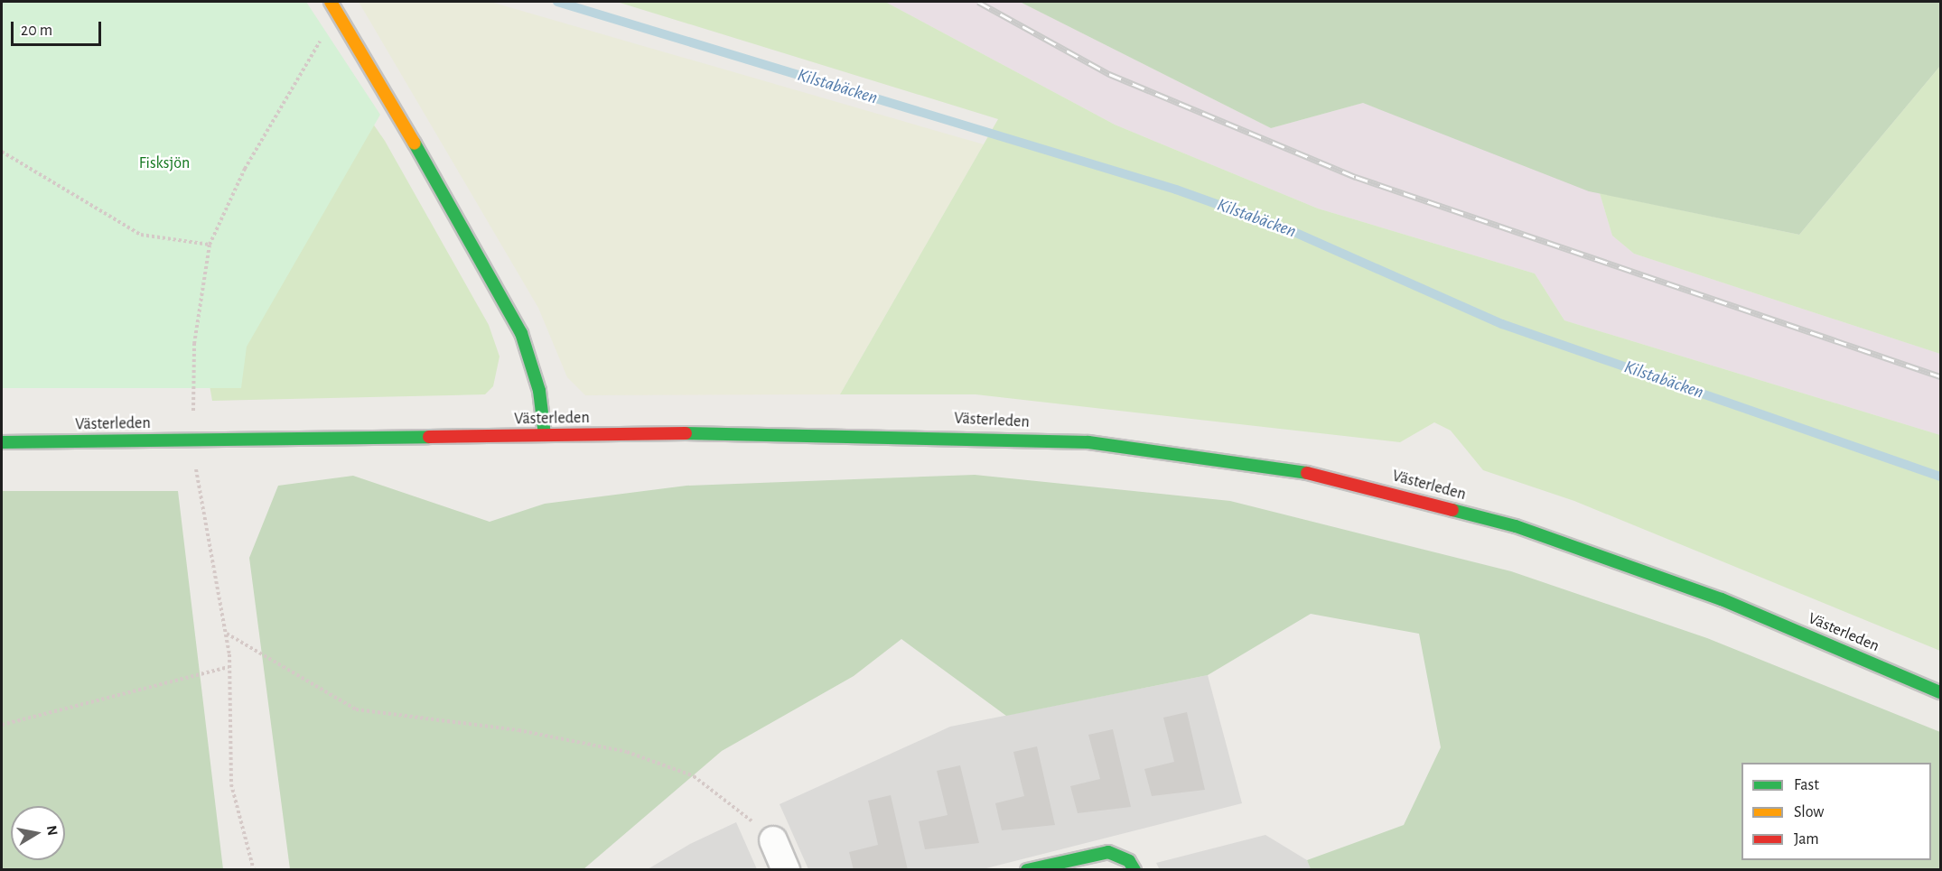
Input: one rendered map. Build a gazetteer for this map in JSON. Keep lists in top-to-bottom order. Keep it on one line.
{"streets":{"street":["Västerleden"]},"water":["Kilstabäcken"],"parks":["Fisksjön"],"legend":["Fast","Slow","Jam"],"scale_bar":"20 m","north":"right"}
